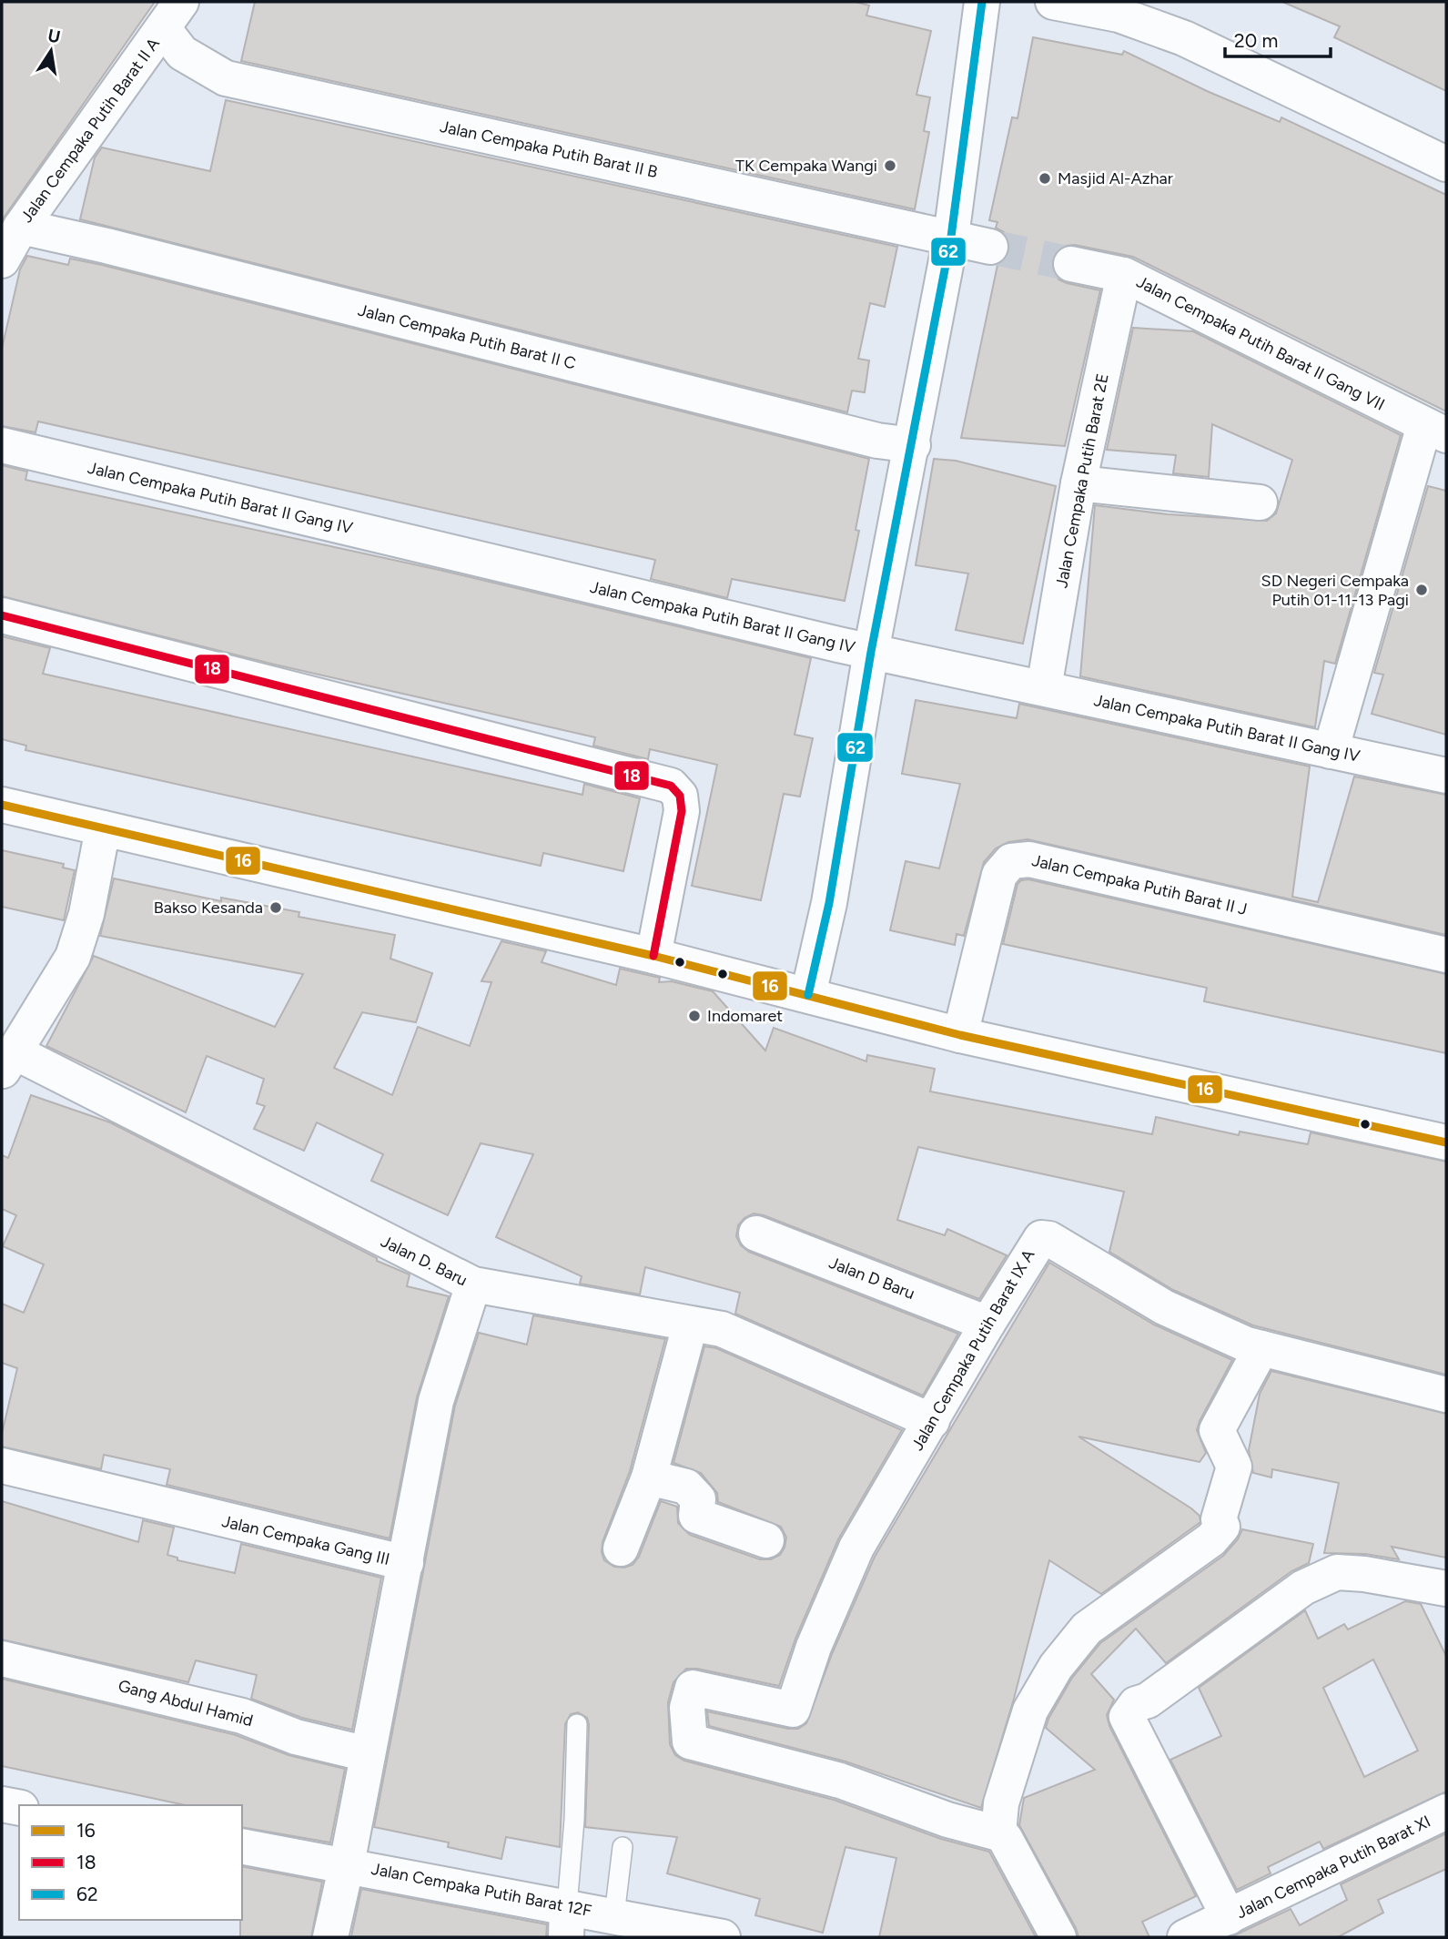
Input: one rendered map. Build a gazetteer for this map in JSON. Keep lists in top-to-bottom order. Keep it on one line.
{"streets":{"street":["Jalan Cempaka Putih Barat II A","Jalan Cempaka Putih Barat II B","Jalan Cempaka Putih Barat II C","Jalan Cempaka Putih Barat II Gang VII","Jalan Cempaka Putih Barat 2E","Jalan Cempaka Putih Barat II Gang IV","Jalan Cempaka Putih Barat II J","Jalan D. Baru","Jalan D Baru","Jalan Cempaka Putih Barat IX A","Jalan Cempaka Gang III","Gang Abdul Hamid","Jalan Cempaka Putih Barat XI","Jalan Cempaka Putih Barat 12F"]},"crossings":[["Jalan Cempaka Putih Barat II A","Jalan Cempaka Putih Barat II B"],["Jalan Cempaka Putih Barat II A","Jalan Cempaka Putih Barat II C"],["Jalan Cempaka Putih Barat II Gang VII","Jalan Cempaka Putih Barat 2E"],["Jalan Cempaka Putih Barat 2E","Jalan Cempaka Putih Barat II Gang IV"],["Jalan D. Baru","Jalan Cempaka Putih Barat IX A"],["Jalan D. Baru","Jalan Cempaka Gang III"],["Jalan D Baru","Jalan Cempaka Putih Barat IX A"]],"places":["TK Cempaka Wangi","Masjid Al-Azhar","SD Negeri Cempaka Putih 01-11-13 Pagi","Bakso Kesanda","Indomaret"],"lines":["transit line 62","transit line 18","transit line 16"],"legend":["16","18","62"],"scale_bar":"20 m","north":"top"}
